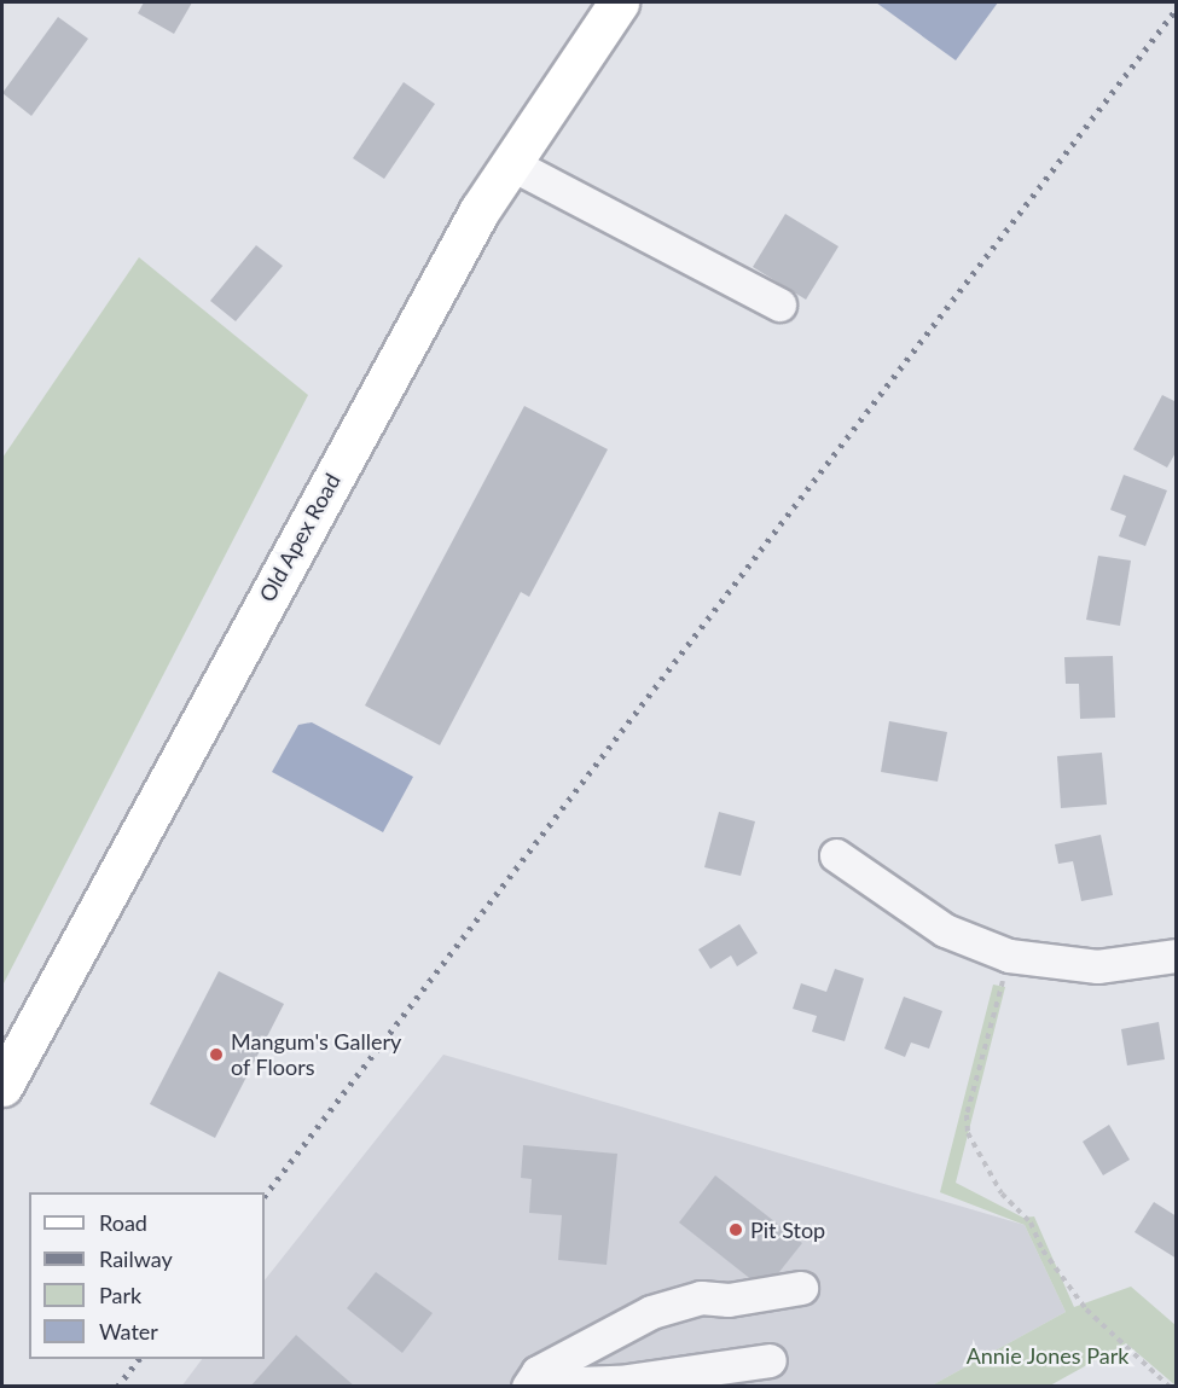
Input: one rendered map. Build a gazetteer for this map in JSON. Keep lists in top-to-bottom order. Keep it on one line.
{"streets":{"main road":["Old Apex Road"]},"parks":["Annie Jones Park"],"places":["Mangum's Gallery of Floors","Pit Stop"],"legend":["Road","Railway","Park","Water"]}
